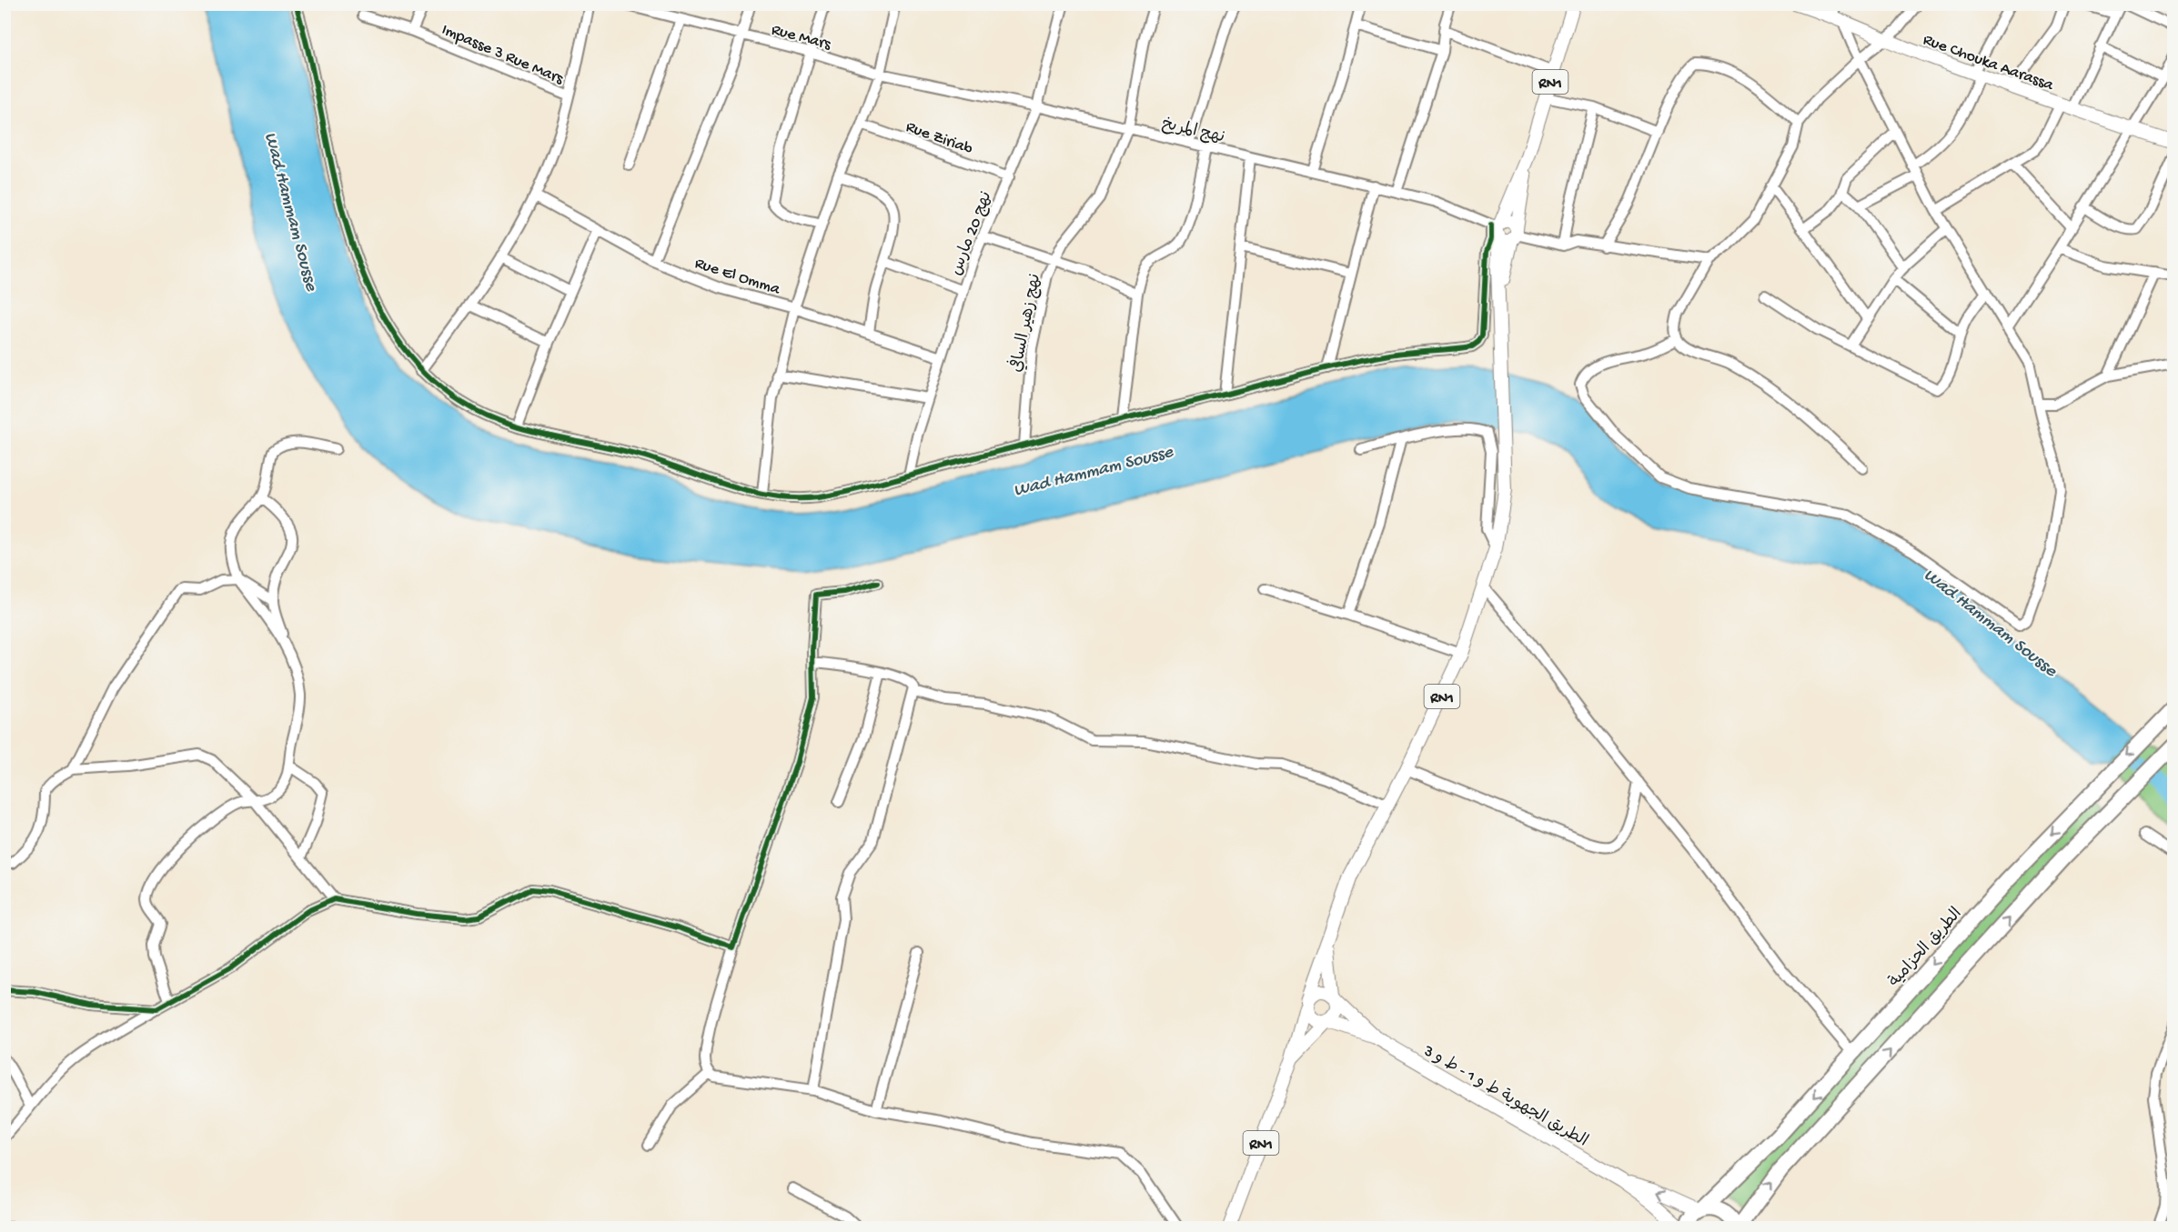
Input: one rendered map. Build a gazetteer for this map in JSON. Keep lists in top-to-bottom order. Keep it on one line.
{"streets":{"highway":["الطريق الحزامية"],"main road":["Rue Chouka Aarassa","RN1","الطريق الجهوية ط و 1 - ط و 3"],"street":["Rue Mars","Impasse 3 Rue Mars","نهج المريخ","Rue Ziriab","نهج 20 مارس","Rue El Omma","نهج زهير السافي"]},"crossings":[["Rue Mars","نهج المريخ"],["RN1","نهج المريخ"],["RN1","الطريق الجهوية ط و 1 - ط و 3"],["نهج المريخ","نهج 20 مارس"],["نهج المريخ","نهج زهير السافي"],["Rue Ziriab","نهج 20 مارس"],["نهج 20 مارس","Rue El Omma"],["الطريق الحزامية","الطريق الجهوية ط و 1 - ط و 3"]],"water":["Wad Hammam Sousse"]}
